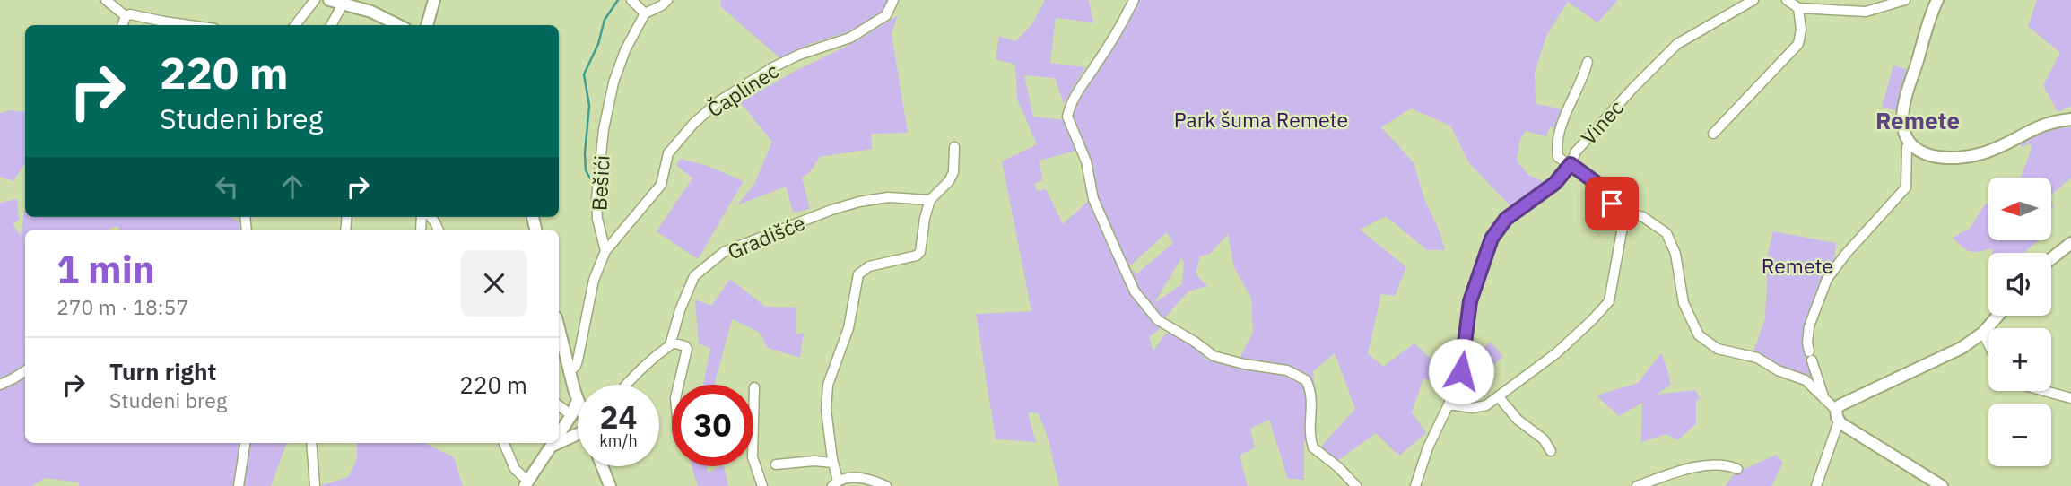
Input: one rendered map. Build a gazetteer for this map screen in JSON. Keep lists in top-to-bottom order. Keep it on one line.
{"streets":{"street":["Čaplinec","Vinec","Bešići","Gradišće"]},"crossings":[["Čaplinec","Bešići"]],"districts":["Remete"],"parks":["Park šuma Remete","Remete"],"north":"left","page":{"turn":["220 m","Studeni breg"],"map_buttons":["+","−"],"heading":["1 min","270 m · 18:57"],"list":[{"name":"Turn right","note":"Studeni breg","value":"220 m"}],"speed":"24 km/h","limit":"30"}}
